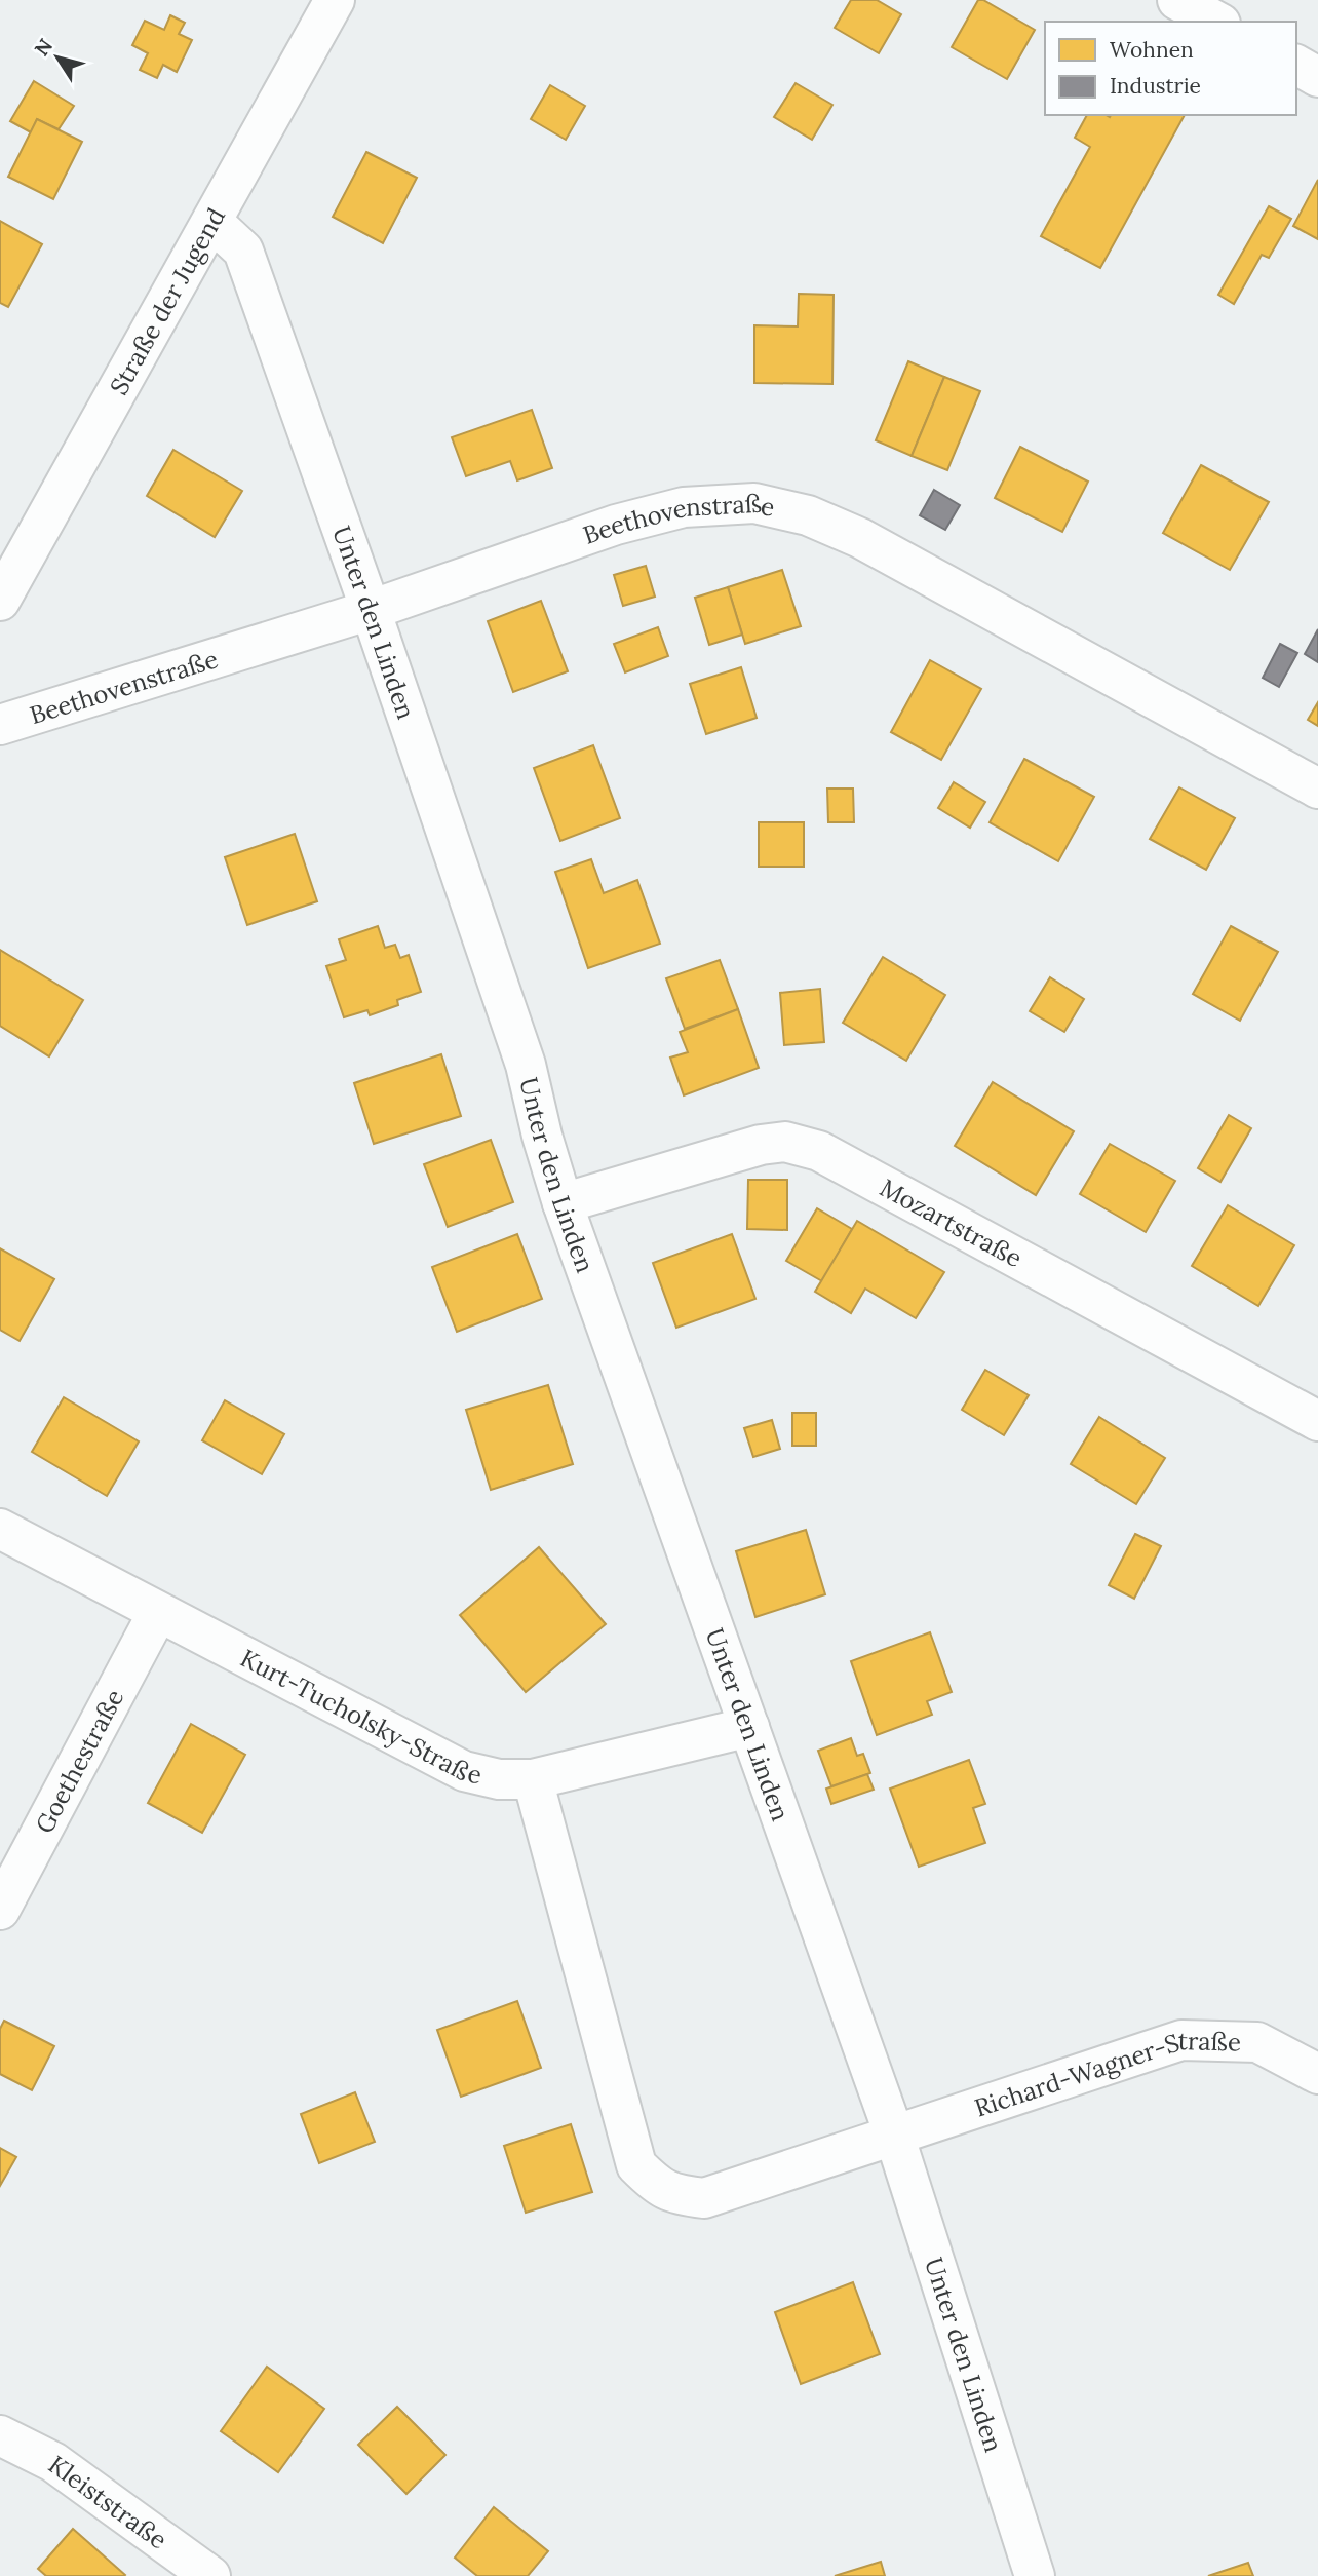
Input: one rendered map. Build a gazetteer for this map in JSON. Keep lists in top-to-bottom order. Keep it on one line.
{"streets":{"street":["Straße der Jugend","Beethovenstraße","Unter den Linden","Mozartstraße","Kurt-Tucholsky-Straße","Goethestraße","Richard-Wagner-Straße","Kleiststraße"]},"crossings":[["Straße der Jugend","Unter den Linden"],["Beethovenstraße","Unter den Linden"],["Unter den Linden","Mozartstraße"],["Unter den Linden","Kurt-Tucholsky-Straße"],["Unter den Linden","Richard-Wagner-Straße"],["Kurt-Tucholsky-Straße","Goethestraße"]],"legend":["Wohnen","Industrie"],"north":"top left"}
